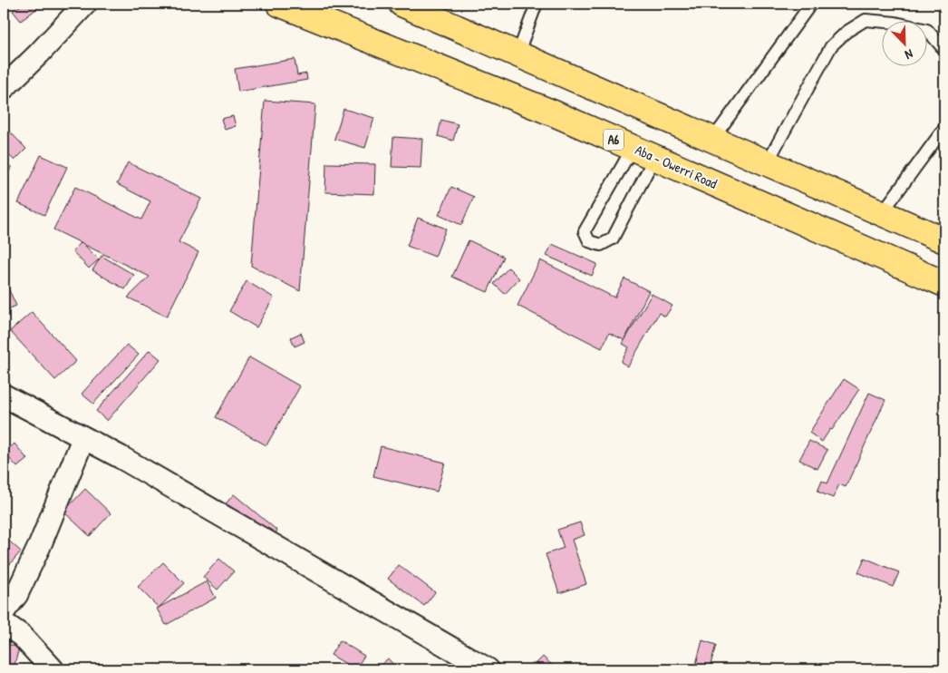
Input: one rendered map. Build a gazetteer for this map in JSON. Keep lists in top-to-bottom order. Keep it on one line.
{"streets":{"highway":["A6","Aba - Owerri Road"]},"north":"bottom right"}
